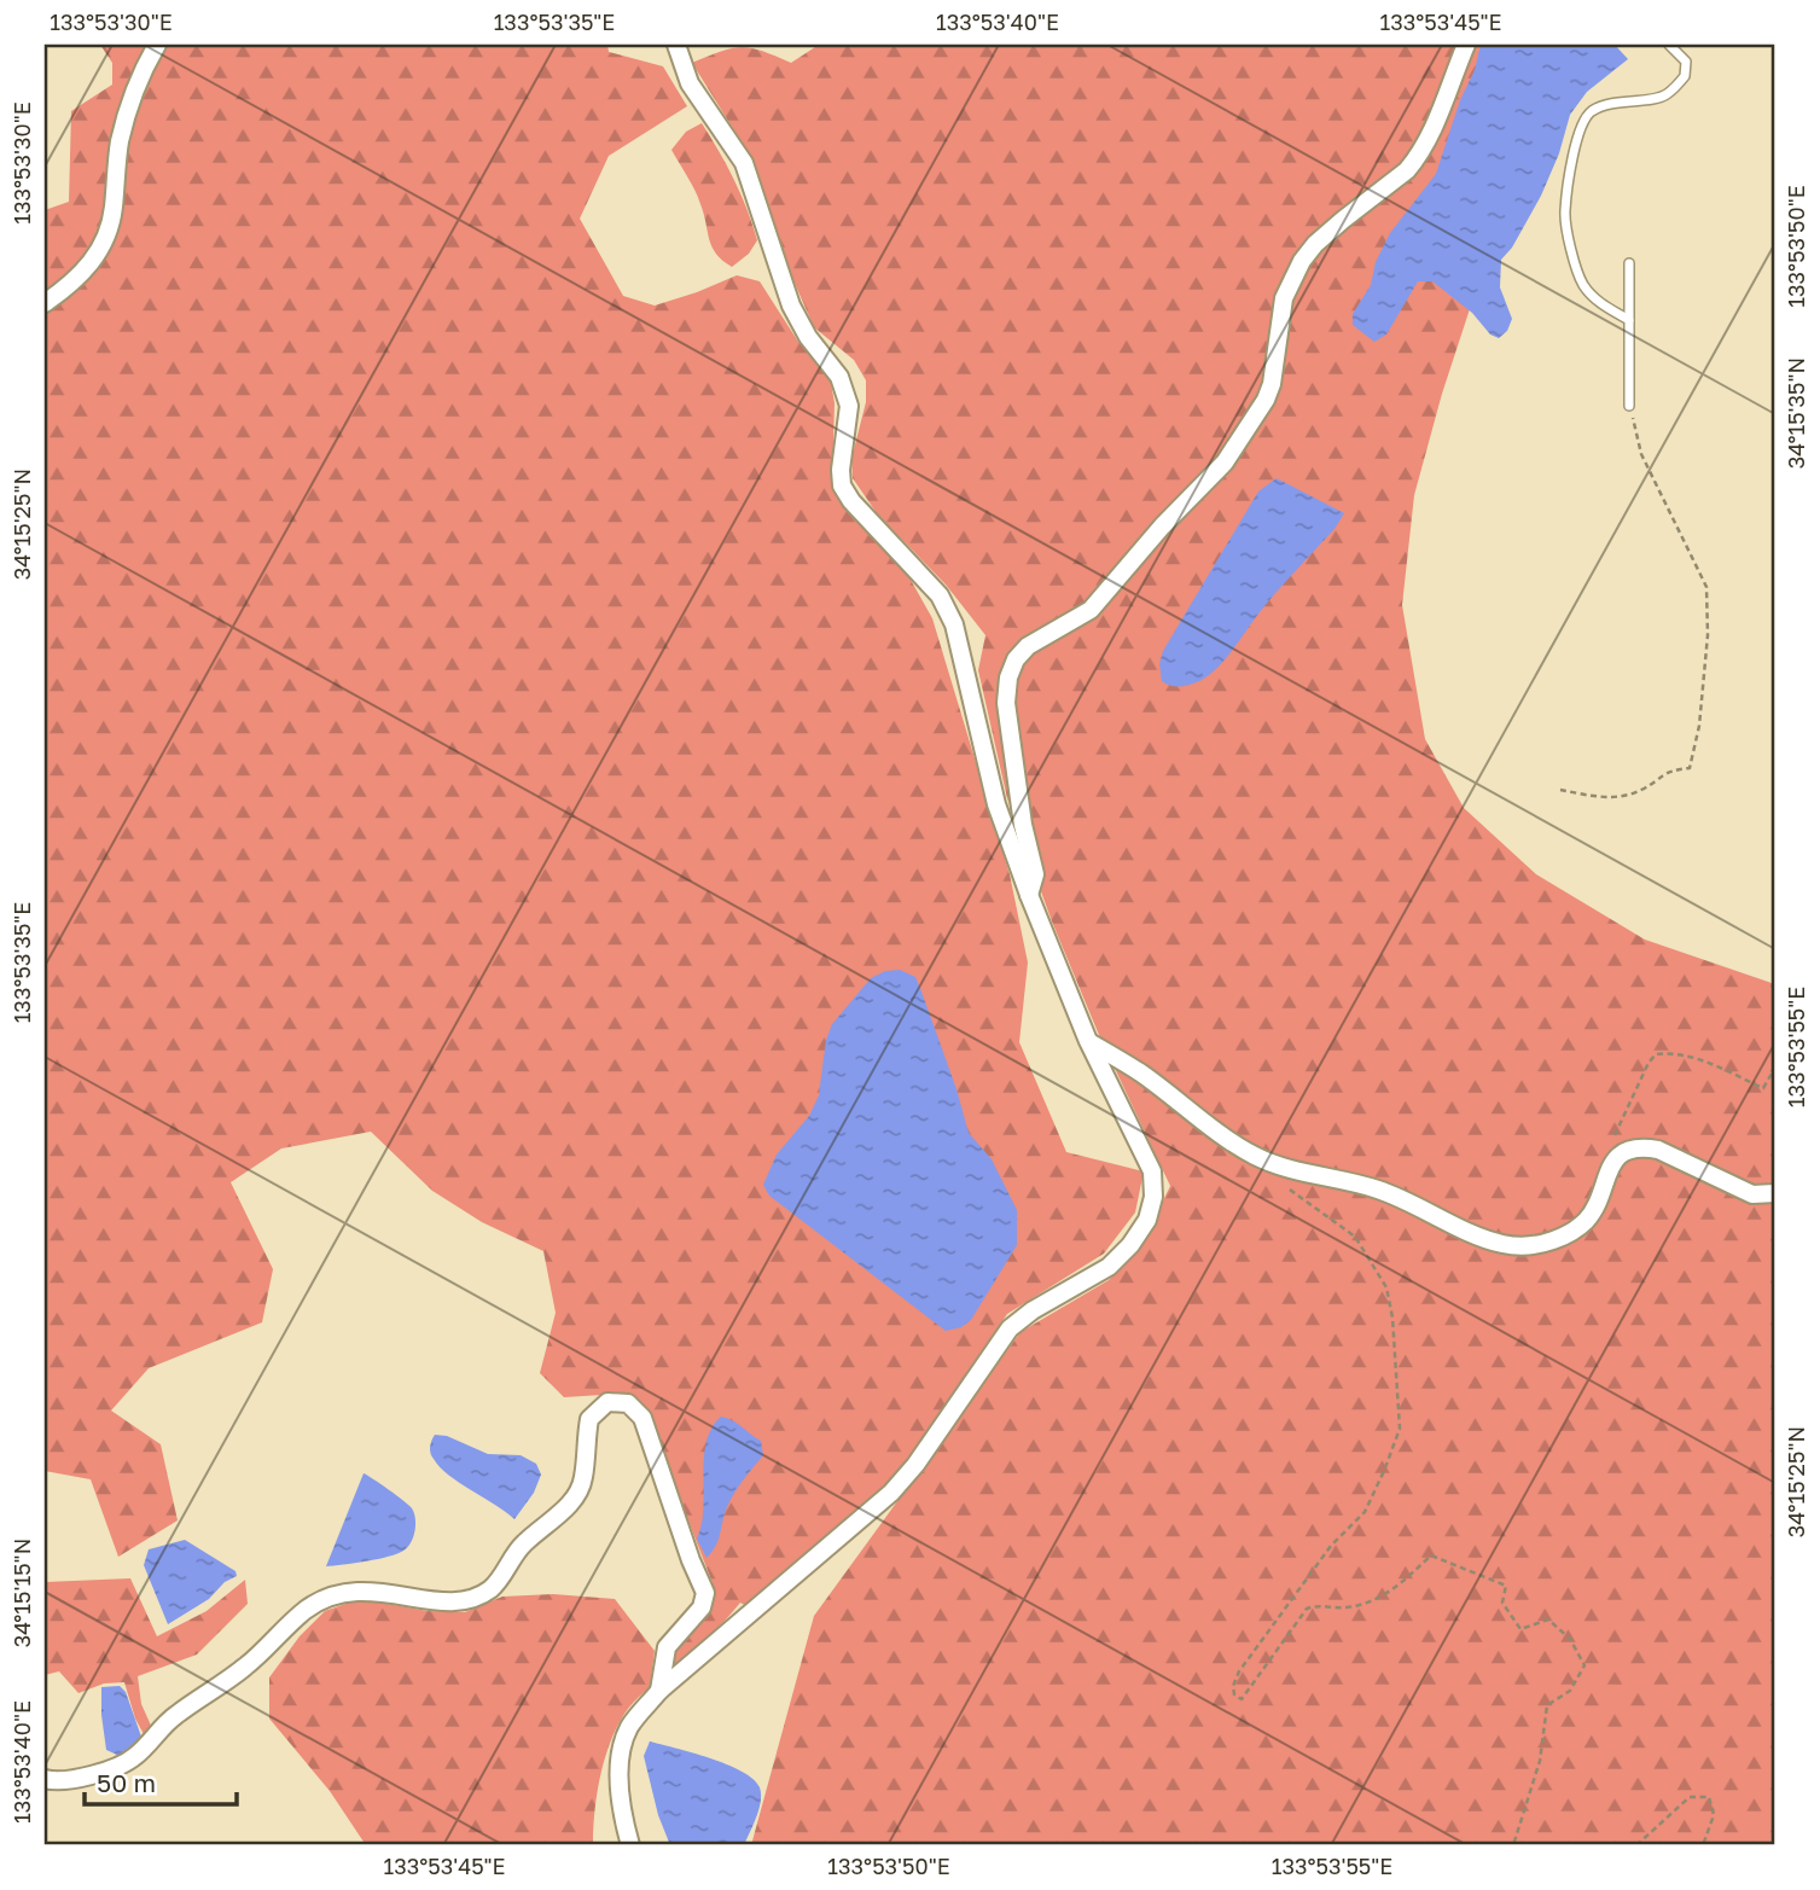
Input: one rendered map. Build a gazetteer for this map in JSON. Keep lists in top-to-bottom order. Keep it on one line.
{"scale_bar":"50 m","coordinates":["133°53'30\"E","133°53'35\"E","133°53'40\"E","133°53'45\"E","133°53'50\"E","34°15'35\"N","34°15'25\"N","133°53'55\"E","34°15'15\"N"]}
